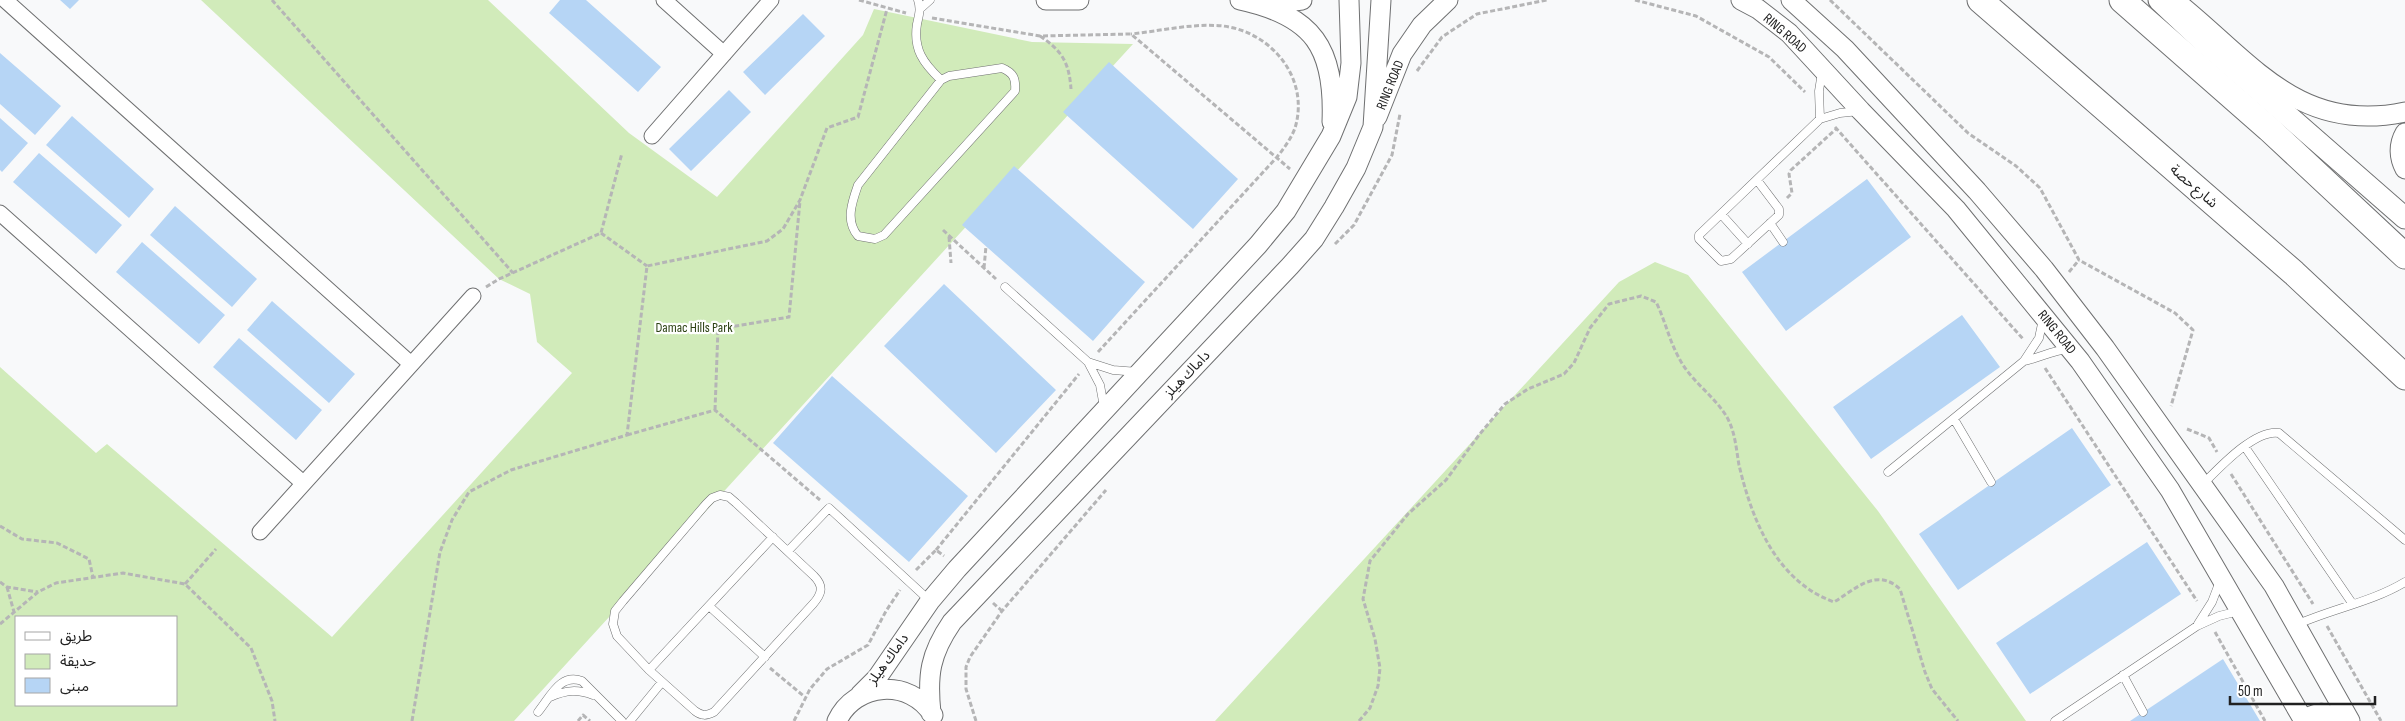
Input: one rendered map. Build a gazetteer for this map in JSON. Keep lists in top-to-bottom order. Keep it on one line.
{"streets":{"main road":["شارع حصة"],"street":["RING ROAD","داماك هيلز"]},"crossings":[["RING ROAD","داماك هيلز"]],"parks":["Damac Hills Park"],"legend":["طريق","حديقة","مبنى"],"scale_bar":"50 m"}
